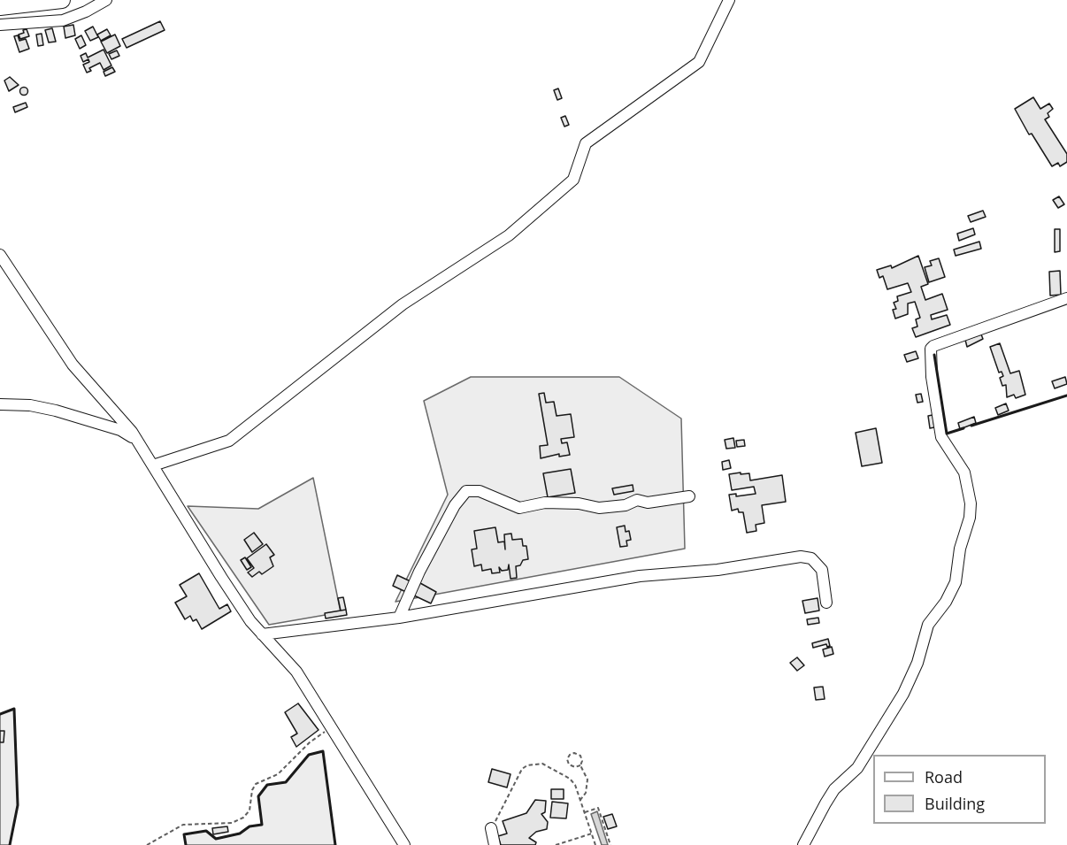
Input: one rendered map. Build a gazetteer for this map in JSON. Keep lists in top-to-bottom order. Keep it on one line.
{"legend":["Road","Building"]}
